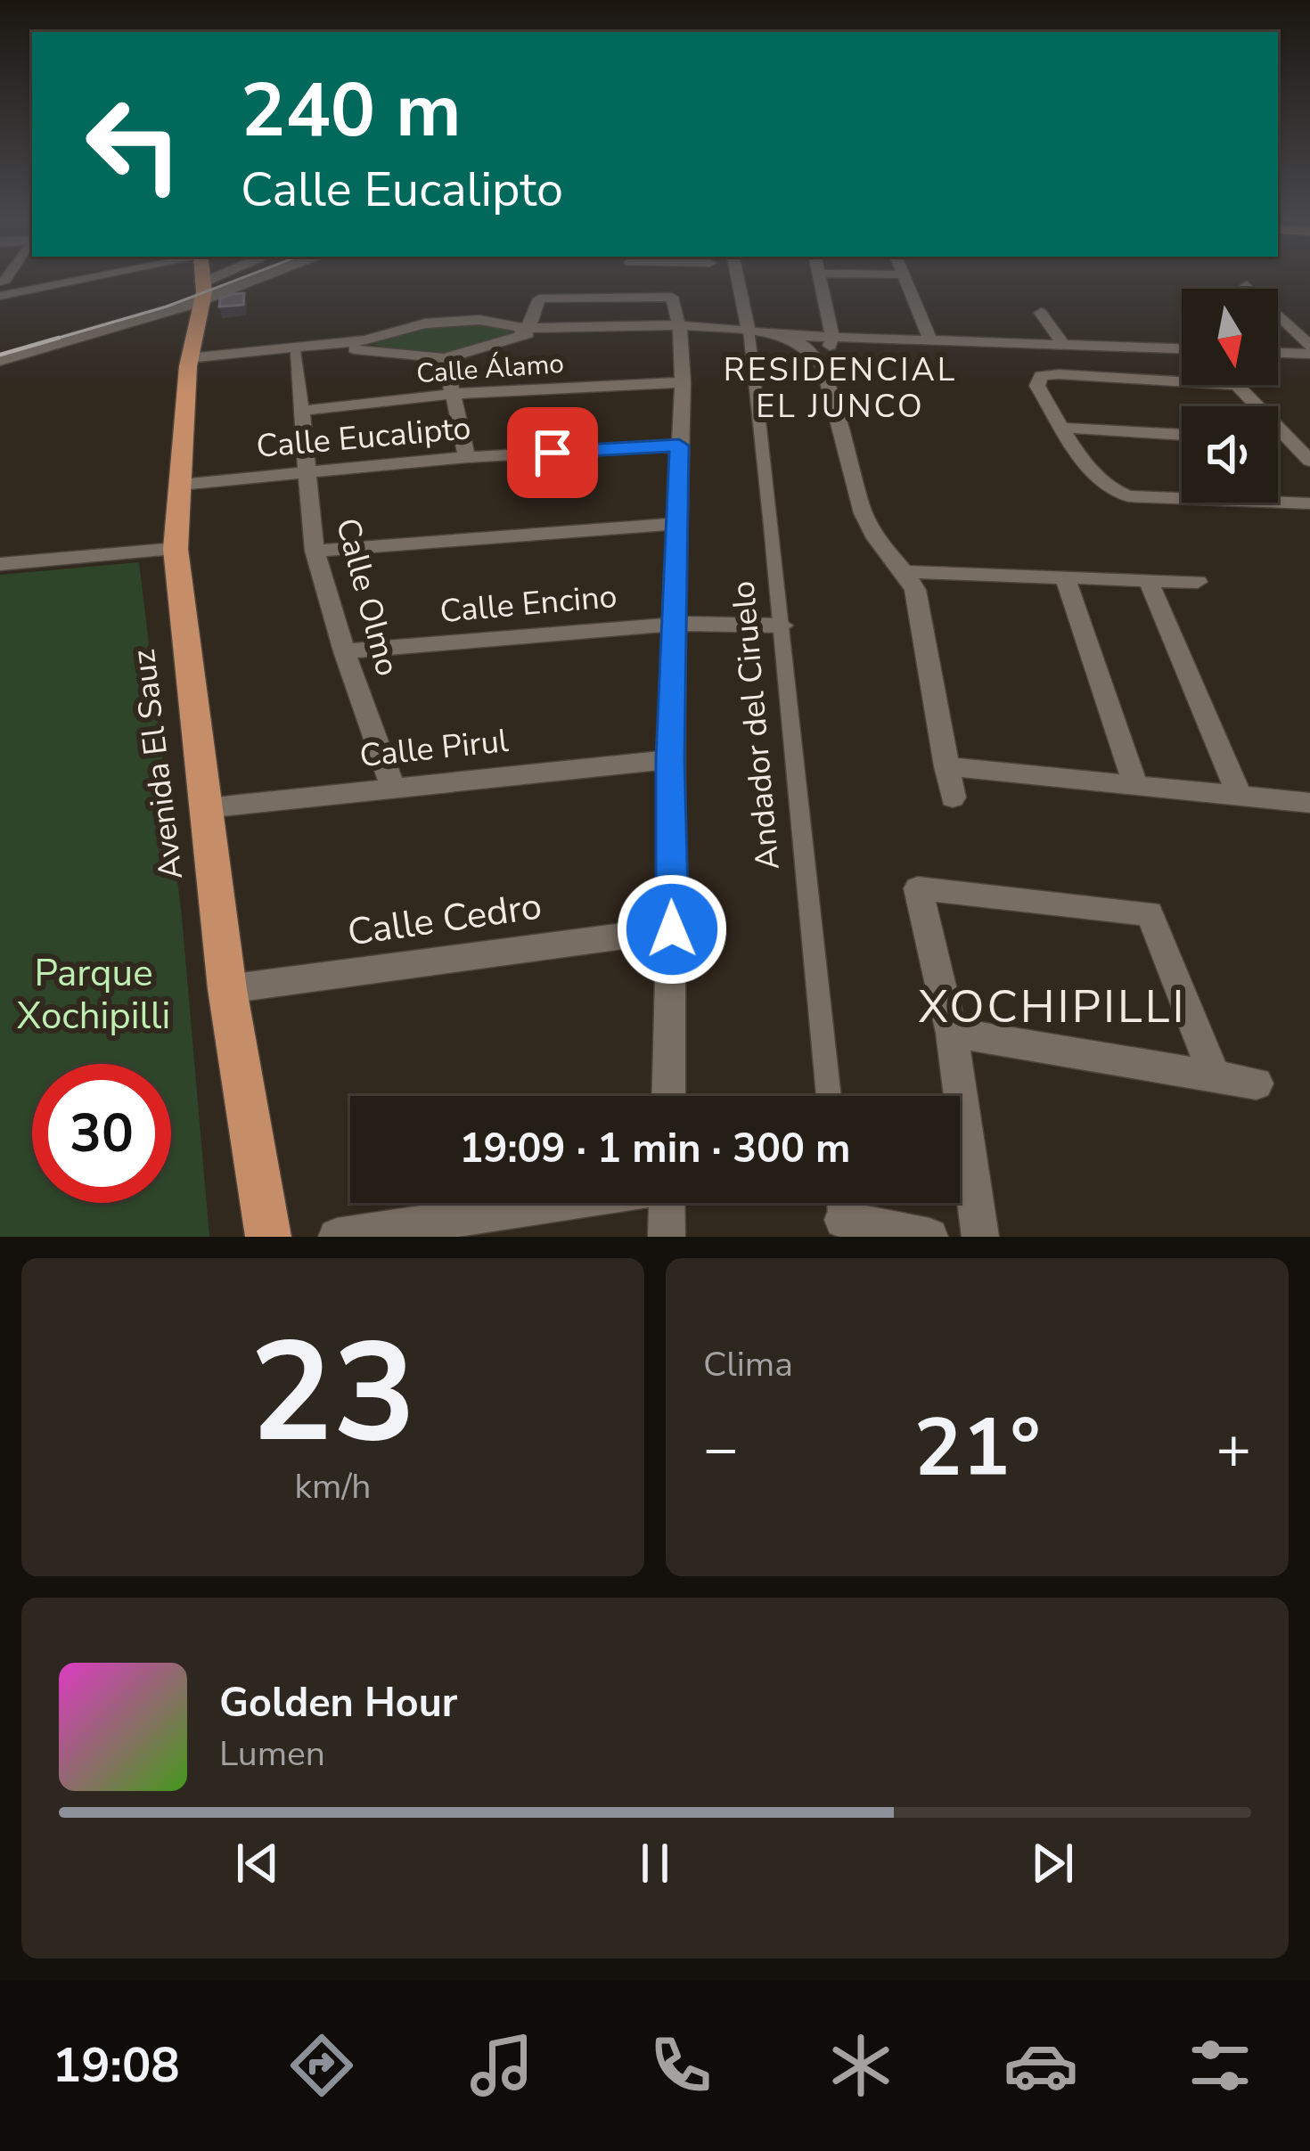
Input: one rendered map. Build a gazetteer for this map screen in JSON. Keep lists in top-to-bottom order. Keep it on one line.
{"streets":{"main road":["Avenida El Sauz"],"street":["Calle Álamo","Calle Eucalipto","Calle Olmo","Calle Encino","Andador del Ciruelo","Calle Pirul","Calle Cedro"]},"crossings":[["Calle Álamo","Calle Olmo"],["Calle Eucalipto","Calle Olmo"],["Calle Eucalipto","Avenida El Sauz"],["Calle Olmo","Calle Encino"],["Calle Olmo","Calle Pirul"],["Calle Encino","Andador del Ciruelo"],["Calle Pirul","Avenida El Sauz"],["Avenida El Sauz","Calle Cedro"]],"districts":["RESIDENCIAL EL JUNCO","XOCHIPILLI"],"parks":["Parque Xochipilli"],"north":"bottom","page":{"turn":["240 m","Calle Eucalipto"],"limit":"30","trip":"19:09 · 1 min · 300 m","tile":[["23","km/h"],"Clima"],"heat":["−","21°","+"],"song":["Golden Hour","Lumen"],"tabs":"19:08"}}
